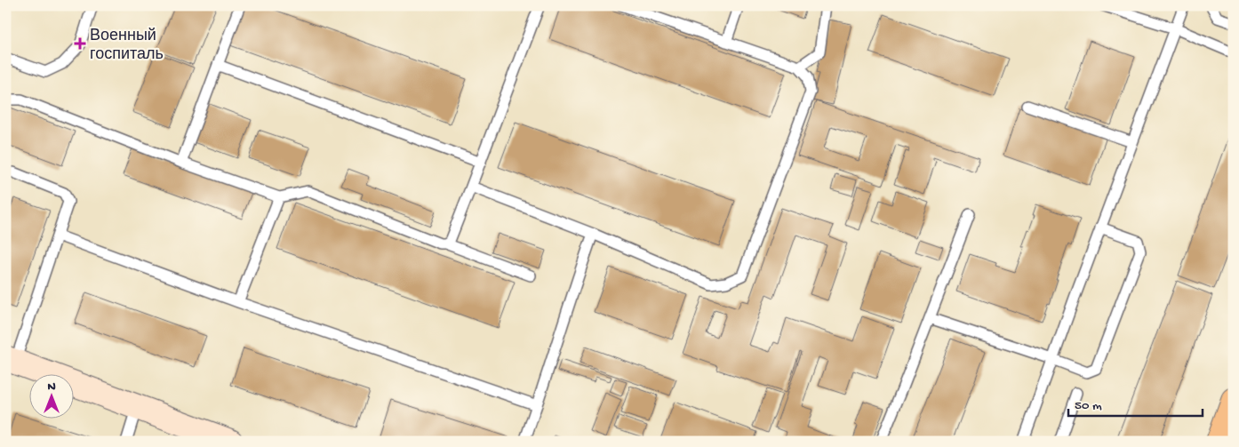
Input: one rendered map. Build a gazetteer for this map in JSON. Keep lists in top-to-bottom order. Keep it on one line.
{"places":{"health":["Военный госпиталь"]},"scale_bar":"50 m","north":"top"}
